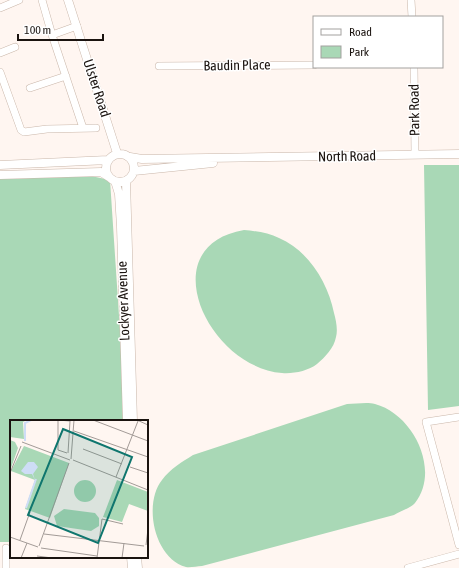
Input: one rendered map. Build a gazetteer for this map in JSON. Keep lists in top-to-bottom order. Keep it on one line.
{"streets":{"main road":["Ulster Road","North Road","Lockyer Avenue"],"street":["Baudin Place","Park Road"]},"crossings":[["Ulster Road","North Road"],["Ulster Road","Lockyer Avenue"],["Park Road","North Road"],["North Road","Lockyer Avenue"]],"legend":["Road","Park"],"scale_bar":"100 m"}
